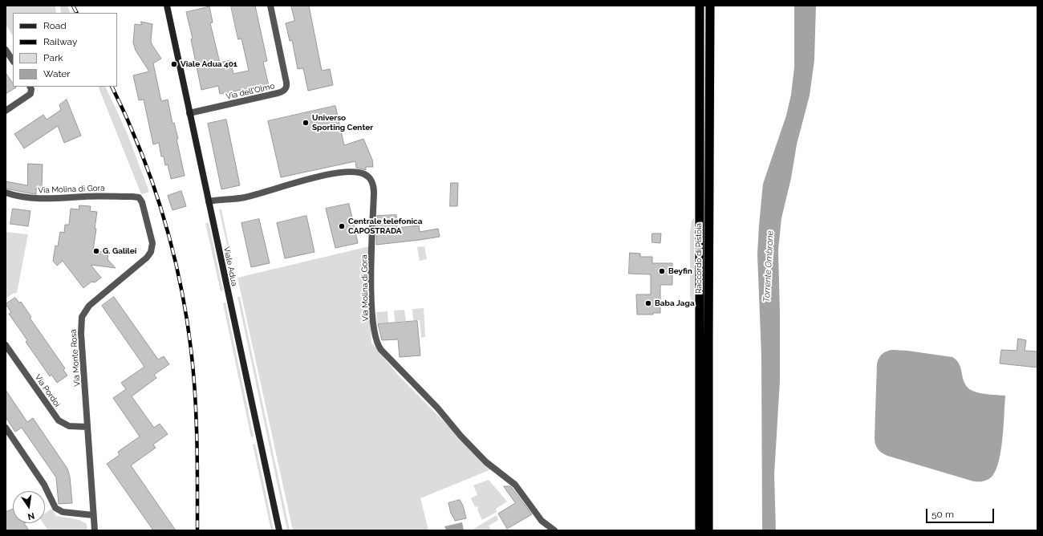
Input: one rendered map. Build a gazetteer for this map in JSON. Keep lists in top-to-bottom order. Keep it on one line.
{"streets":{"highway":["Raccordo di Pistoia"],"main road":["Viale Adua"],"street":["Via dell'Olmo","Via Molina di Gora","Via Monte Rosa","Via Pordoi"]},"crossings":[["Via dell'Olmo","Viale Adua"],["Via Molina di Gora","Viale Adua"],["Via Molina di Gora","Via Monte Rosa"],["Via Monte Rosa","Via Pordoi"]],"water":["Torrente Ombrone"],"places":["Viale Adua 401","Universo Sporting Center","Centrale telefonica CAPOSTRADA","G. Galilei","Beyfin","Baba Jaga"],"legend":["Road","Railway","Park","Water"],"scale_bar":"50 m","north":"bottom"}
